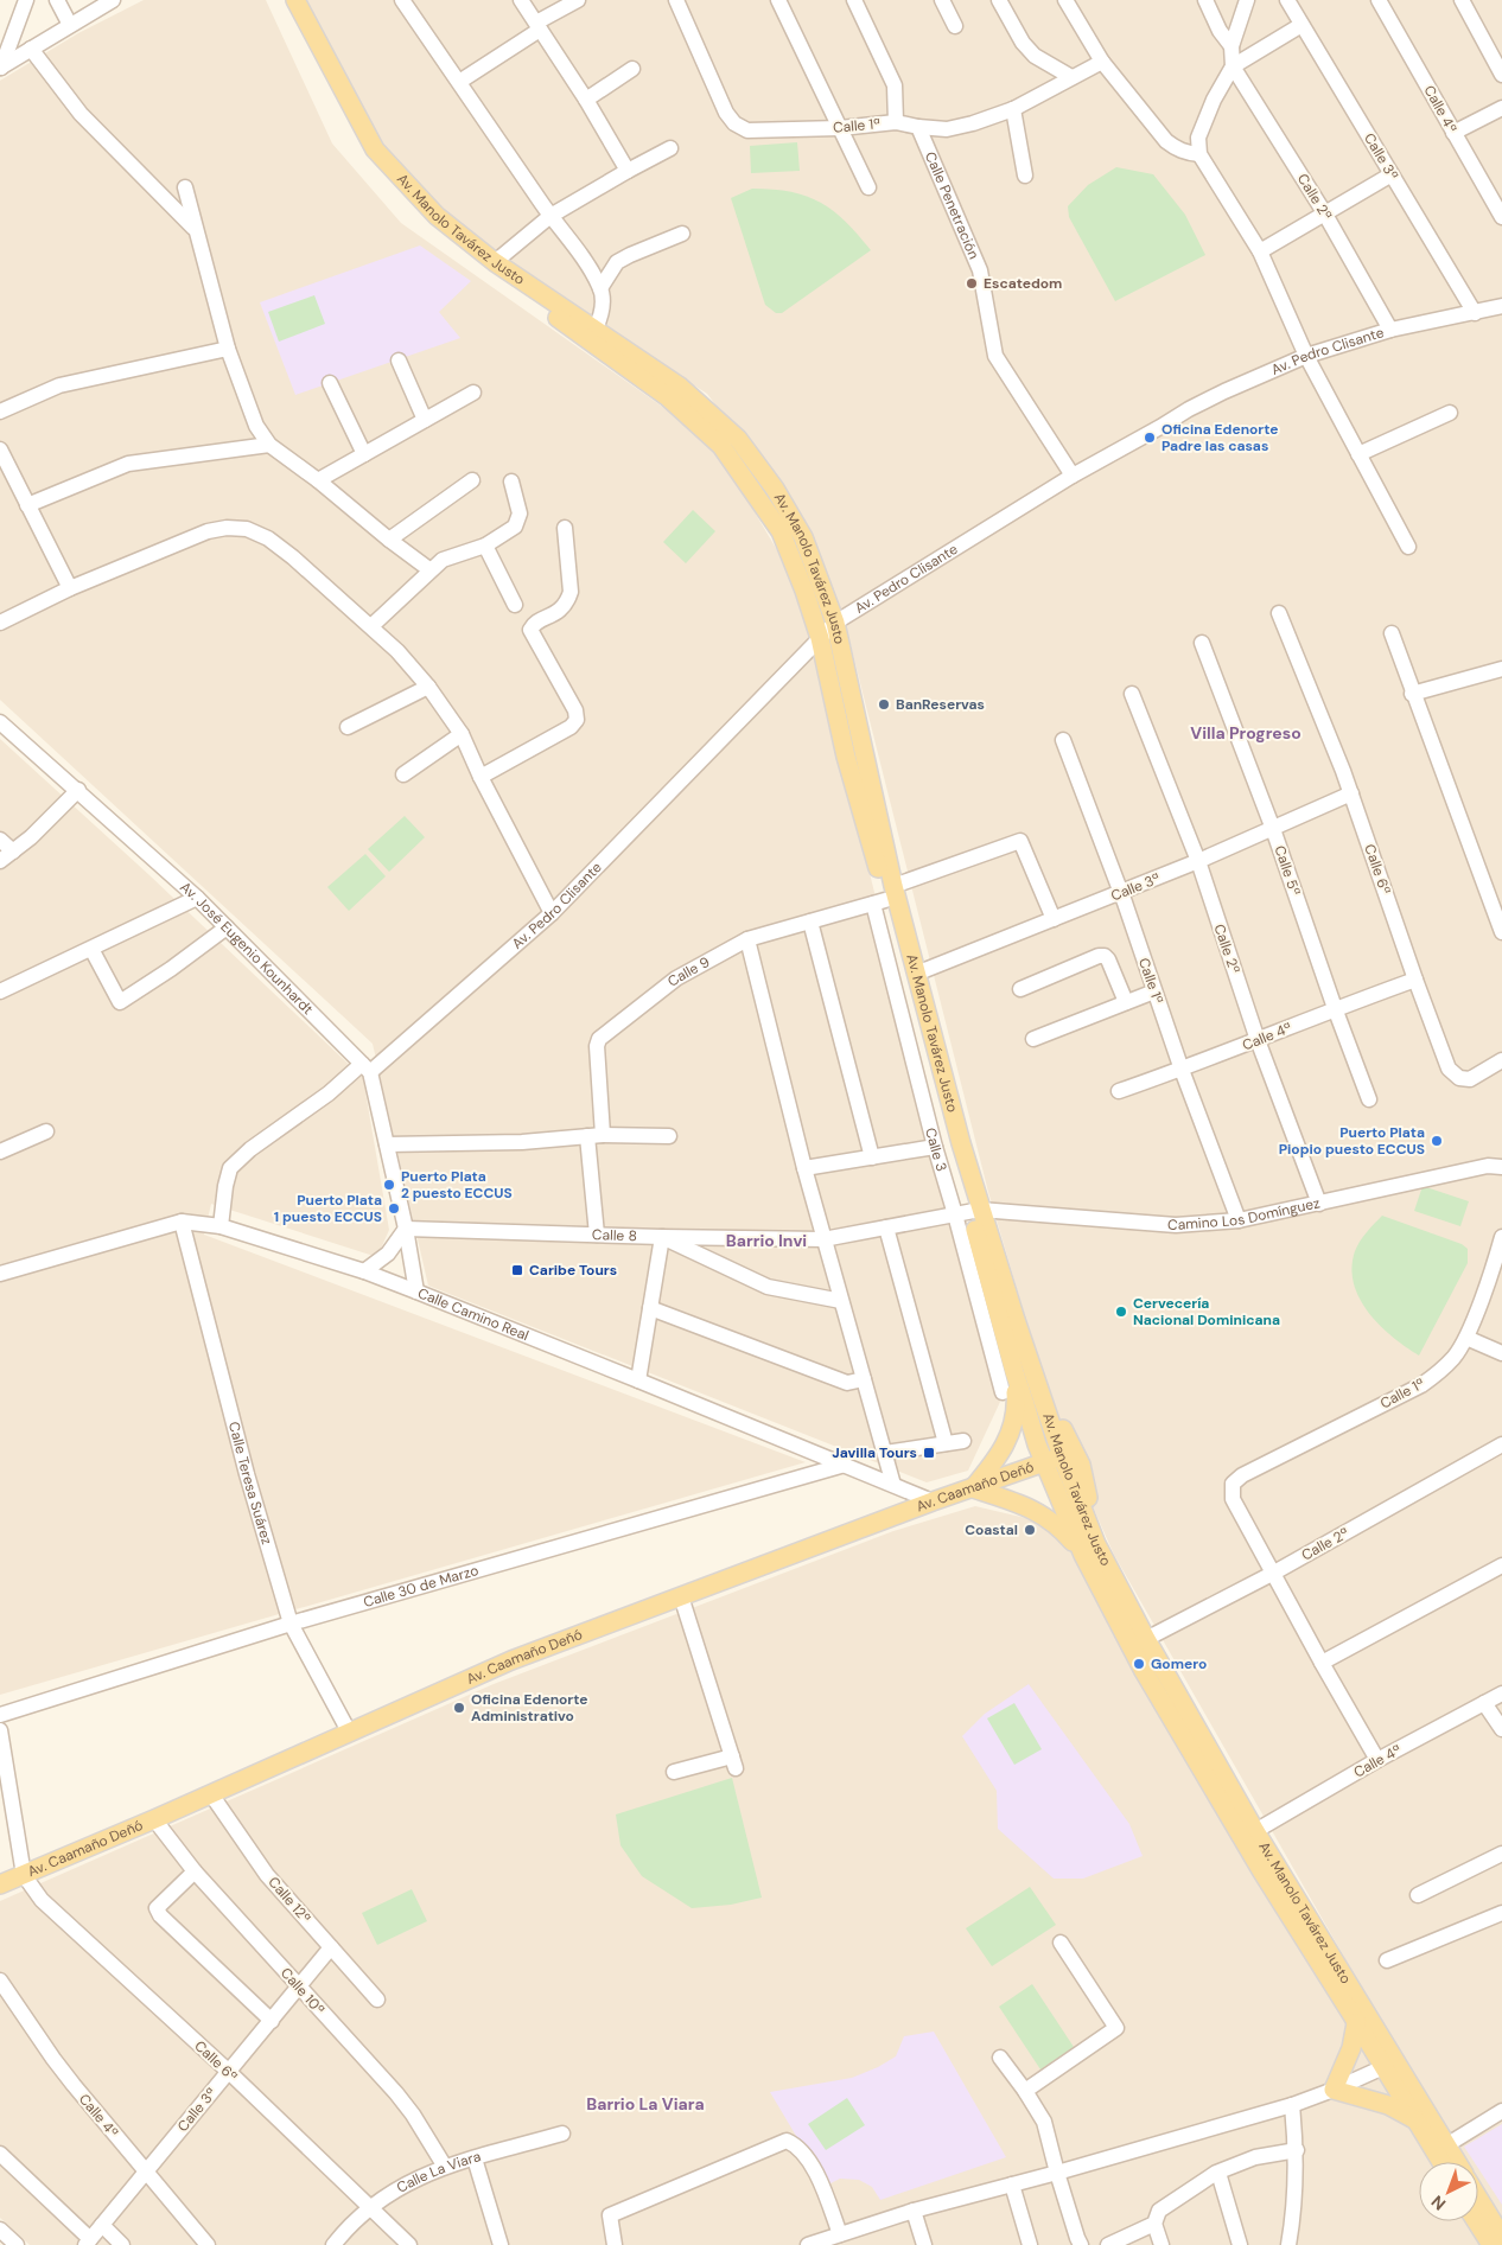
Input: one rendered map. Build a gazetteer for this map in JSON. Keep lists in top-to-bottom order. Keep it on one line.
{"streets":{"main road":["Av. Manolo Tavárez Justo","Av. Caamaño Deñó"],"street":["Calle 4ª","Calle 1ª","Calle 3ª","Calle 2ª","Calle Penetración","Av. Pedro Clisante","Calle 6ª","Calle 5ª","Av. José Eugenio Kounhardt","Calle 9","Calle 3","Camino Los Domínguez","Calle 8","Calle Camino Real","Calle Teresa Suárez","Calle 30 de Marzo","Calle 12ª","Calle 10ª","Calle La Viara"]},"crossings":[["Calle 4ª","Calle 1ª"],["Calle 4ª","Calle 3ª"],["Calle 4ª","Calle 2ª"],["Calle 4ª","Av. Manolo Tavárez Justo"],["Calle 4ª","Calle 6ª"],["Calle 4ª","Calle 5ª"],["Calle 1ª","Calle 3ª"],["Calle 1ª","Calle 2ª"],["Calle 1ª","Calle Penetración"],["Calle 1ª","Camino Los Domínguez"],["Calle 3ª","Calle 2ª"],["Calle 3ª","Av. Manolo Tavárez Justo"],["Calle 3ª","Av. Pedro Clisante"],["Calle 3ª","Calle 6ª"],["Calle 3ª","Calle 5ª"],["Calle 3ª","Calle 9"],["Calle 3ª","Calle 12ª"],["Calle 3ª","Calle 10ª"],["Calle 2ª","Av. Manolo Tavárez Justo"],["Calle 2ª","Av. Pedro Clisante"],["Calle 2ª","Camino Los Domínguez"],["Calle Penetración","Av. Pedro Clisante"],["Av. Manolo Tavárez Justo","Av. Pedro Clisante"],["Av. Manolo Tavárez Justo","Calle 9"],["Av. Manolo Tavárez Justo","Calle 3"],["Av. Manolo Tavárez Justo","Camino Los Domínguez"],["Av. Manolo Tavárez Justo","Av. Caamaño Deñó"],["Av. Pedro Clisante","Av. José Eugenio Kounhardt"],["Av. Pedro Clisante","Calle Camino Real"],["Calle 6ª","Av. Caamaño Deñó"],["Calle 6ª","Calle La Viara"],["Calle 9","Calle 3"],["Calle 3","Camino Los Domínguez"],["Camino Los Domínguez","Calle 8"],["Calle Camino Real","Calle Teresa Suárez"],["Calle Camino Real","Av. Caamaño Deñó"],["Calle Camino Real","Calle 30 de Marzo"],["Calle Teresa Suárez","Av. Caamaño Deñó"],["Calle Teresa Suárez","Calle 30 de Marzo"],["Av. Caamaño Deñó","Calle 12ª"],["Av. Caamaño Deñó","Calle 10ª"],["Calle 10ª","Calle La Viara"]],"districts":["Villa Progreso","Barrio Invi","Barrio La Viara"],"places":{"other":["Escatedom","Oficina Edenorte Padre las casas","BanReservas","Puerto Plata Piopio puesto ECCUS","Puerto Plata 2 puesto ECCUS","Puerto Plata 1 puesto ECCUS","Cervecería Nacional Dominicana","Coastal","Gomero","Oficina Edenorte Administrativo"],"transit":["Caribe Tours","Javilla Tours"]},"north":"bottom left"}
